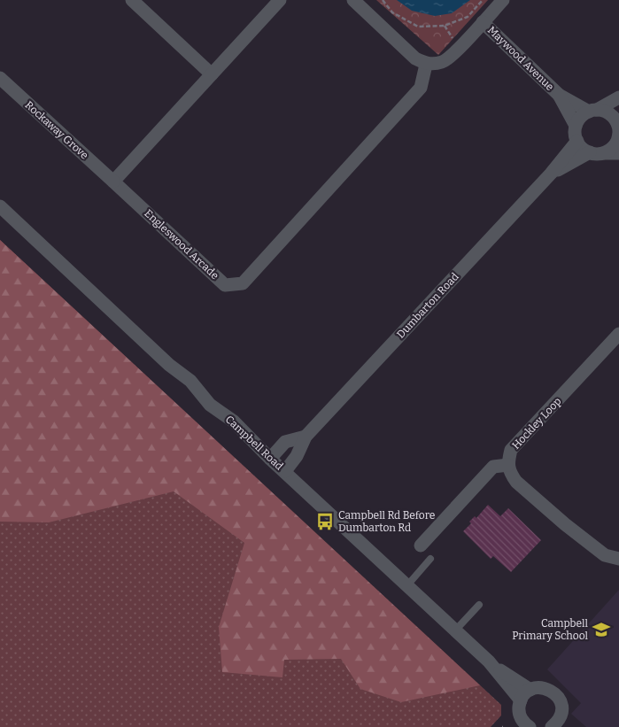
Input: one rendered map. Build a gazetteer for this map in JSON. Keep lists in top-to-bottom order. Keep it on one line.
{"streets":{"street":["Maywood Avenue","Rockaway Grove","Engleswood Arcade","Dumbarton Road","Hockley Loop","Campbell Road"]},"crossings":[["Maywood Avenue","Dumbarton Road"],["Rockaway Grove","Engleswood Arcade"],["Dumbarton Road","Campbell Road"]],"places":{"bus stop":["Campbell Rd Before Dumbarton Rd"],"school or university":["Campbell Primary School"]}}
